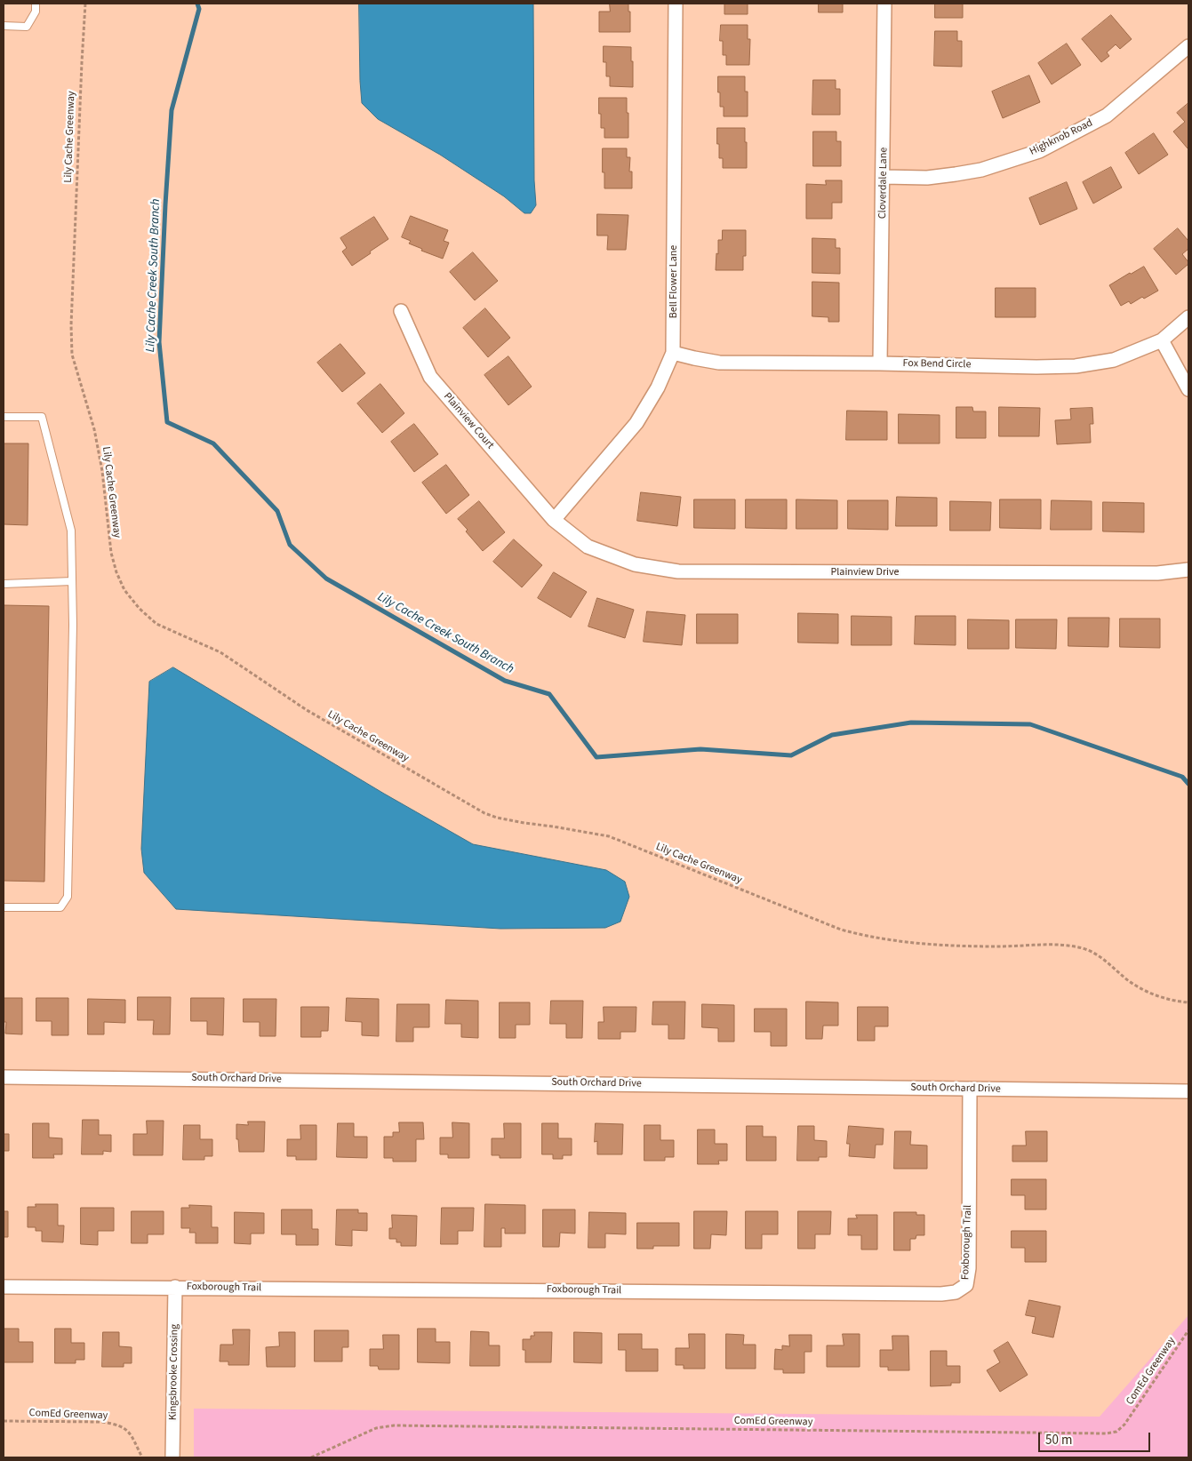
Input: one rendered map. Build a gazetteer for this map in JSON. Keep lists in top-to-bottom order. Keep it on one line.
{"streets":{"street":["Highknob Road","Cloverdale Lane","Bell Flower Lane","Fox Bend Circle","Plainview Court","Plainview Drive","South Orchard Drive","Foxborough Trail","Kingsbrooke Crossing"],"path":["Lily Cache Greenway","ComEd Greenway"]},"crossings":[["Highknob Road","Cloverdale Lane"],["Cloverdale Lane","Fox Bend Circle"],["Bell Flower Lane","Fox Bend Circle"],["Bell Flower Lane","Plainview Court"],["Bell Flower Lane","Plainview Drive"],["Plainview Court","Plainview Drive"],["South Orchard Drive","Foxborough Trail"],["Foxborough Trail","Kingsbrooke Crossing"]],"water":["Lily Cache Creek South Branch"],"scale_bar":"50 m"}
